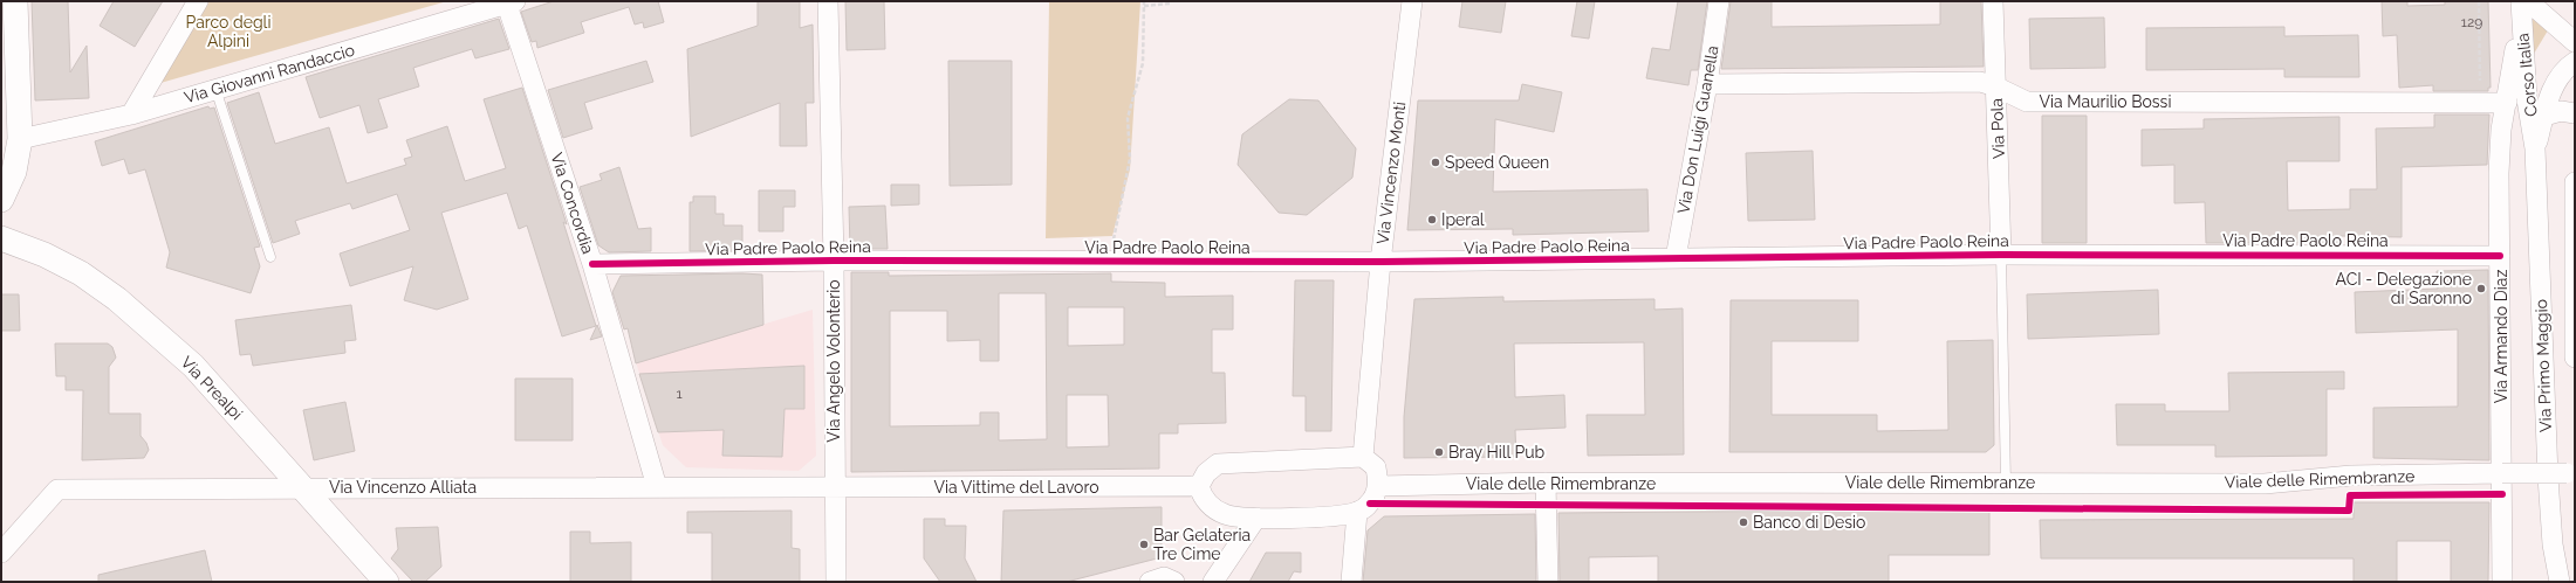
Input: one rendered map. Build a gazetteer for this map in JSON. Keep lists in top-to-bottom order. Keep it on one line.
{"streets":{"street":["Via Giovanni Randaccio","Corso Italia","Via Maurilio Bossi","Via Pola","Via Don Luigi Guanella","Via Vincenzo Monti","Via Concordia","Via Padre Paolo Reina","Via Armando Diaz","Via Angelo Volonterio","Via Primo Maggio","Via Prealpi","Viale delle Rimembranze","Via Vincenzo Alliata","Via Vittime del Lavoro"]},"crossings":[["Via Giovanni Randaccio","Via Concordia"],["Corso Italia","Via Armando Diaz"],["Corso Italia","Via Primo Maggio"],["Via Maurilio Bossi","Via Pola"],["Via Maurilio Bossi","Via Don Luigi Guanella"],["Via Maurilio Bossi","Via Armando Diaz"],["Via Pola","Via Padre Paolo Reina"],["Via Don Luigi Guanella","Via Padre Paolo Reina"],["Via Vincenzo Monti","Via Padre Paolo Reina"],["Via Concordia","Via Padre Paolo Reina"],["Via Concordia","Via Vincenzo Alliata"],["Via Padre Paolo Reina","Via Armando Diaz"],["Via Padre Paolo Reina","Via Angelo Volonterio"],["Via Armando Diaz","Viale delle Rimembranze"],["Via Angelo Volonterio","Via Vincenzo Alliata"],["Via Angelo Volonterio","Via Vittime del Lavoro"],["Via Prealpi","Via Vincenzo Alliata"],["Via Vincenzo Alliata","Via Vittime del Lavoro"]],"parks":["Parco degli Alpini"],"places":["Speed Queen","Iperal","ACI - Delegazione di Saronno","Bray Hill Pub","Banco di Desio","Bar Gelateria Tre Cime"],"house_numbers":["129","1"]}
